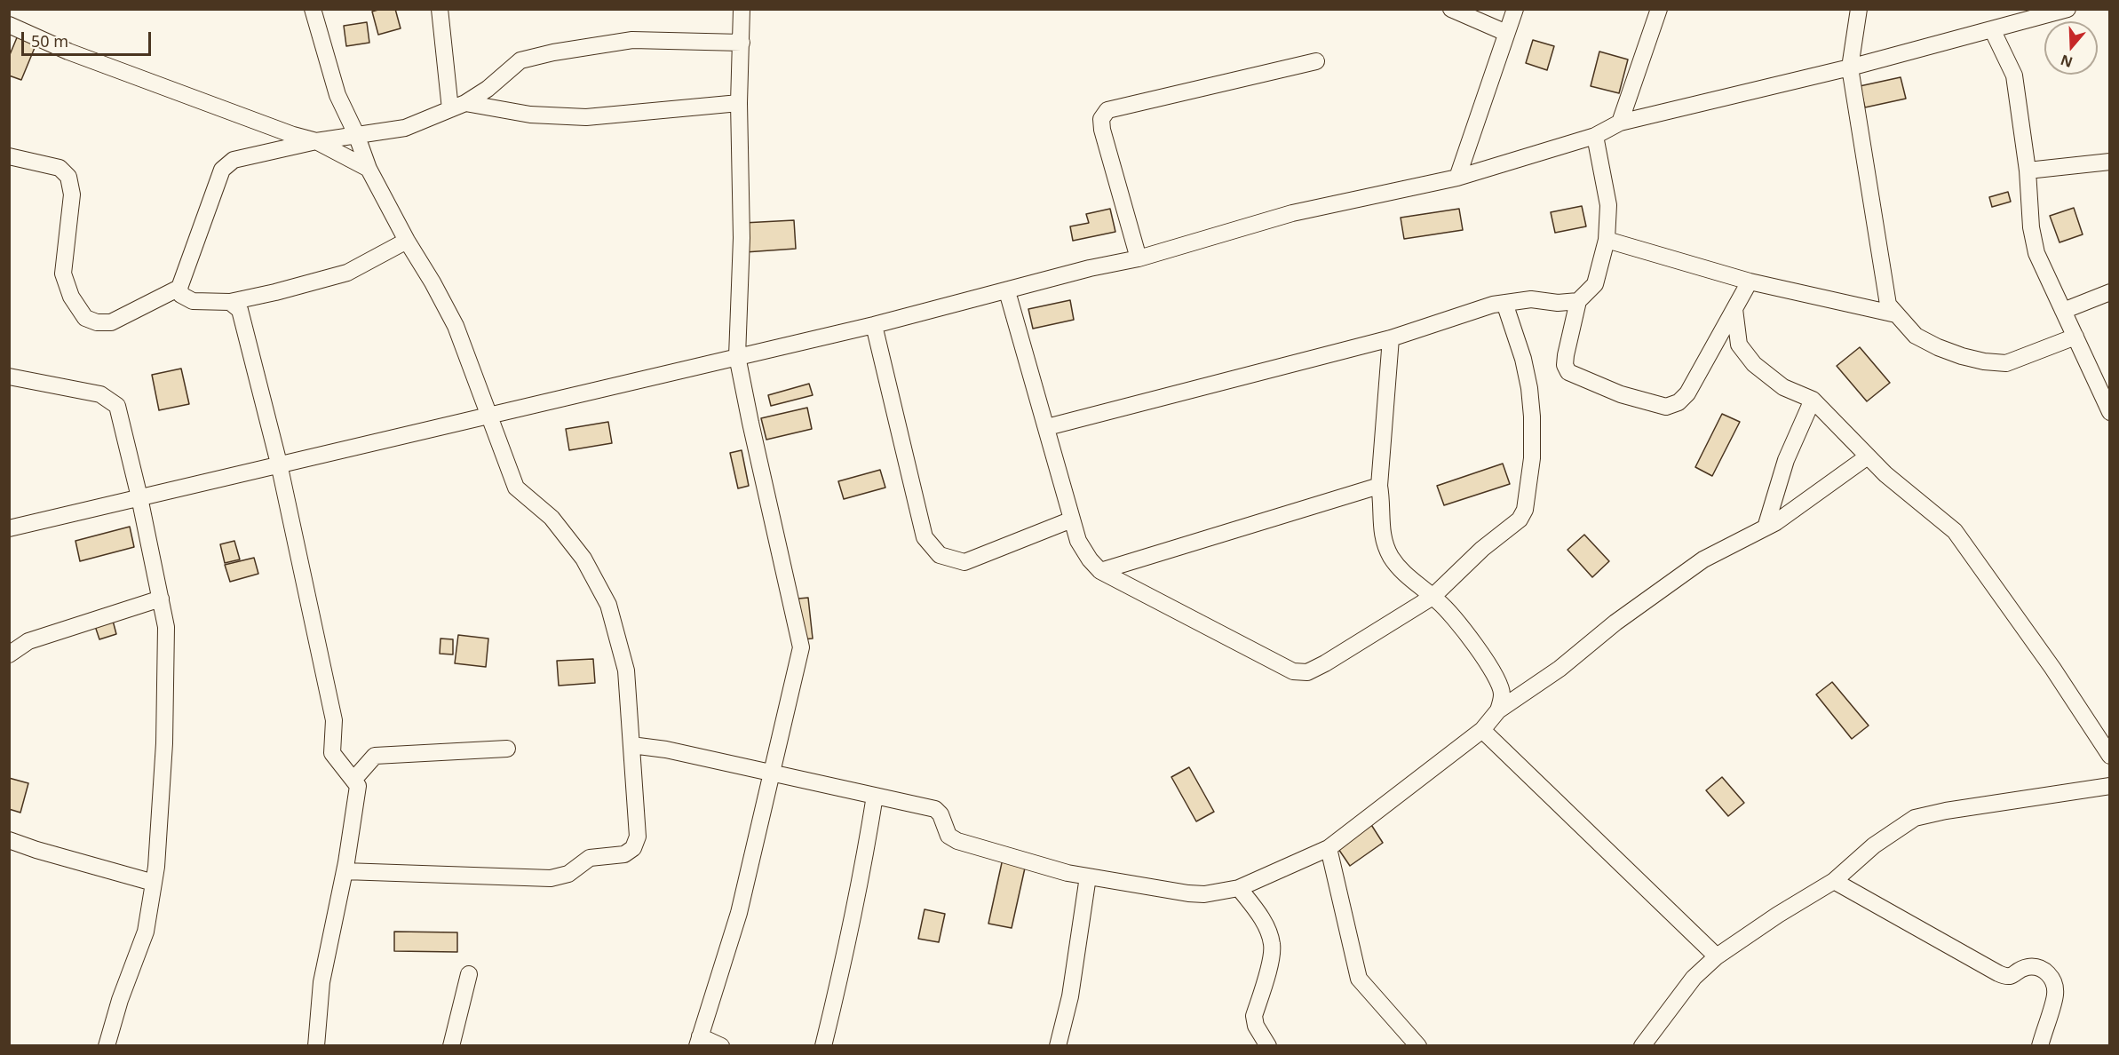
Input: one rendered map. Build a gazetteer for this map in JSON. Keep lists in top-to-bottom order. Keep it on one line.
{"scale_bar":"50 m","north":"bottom"}
